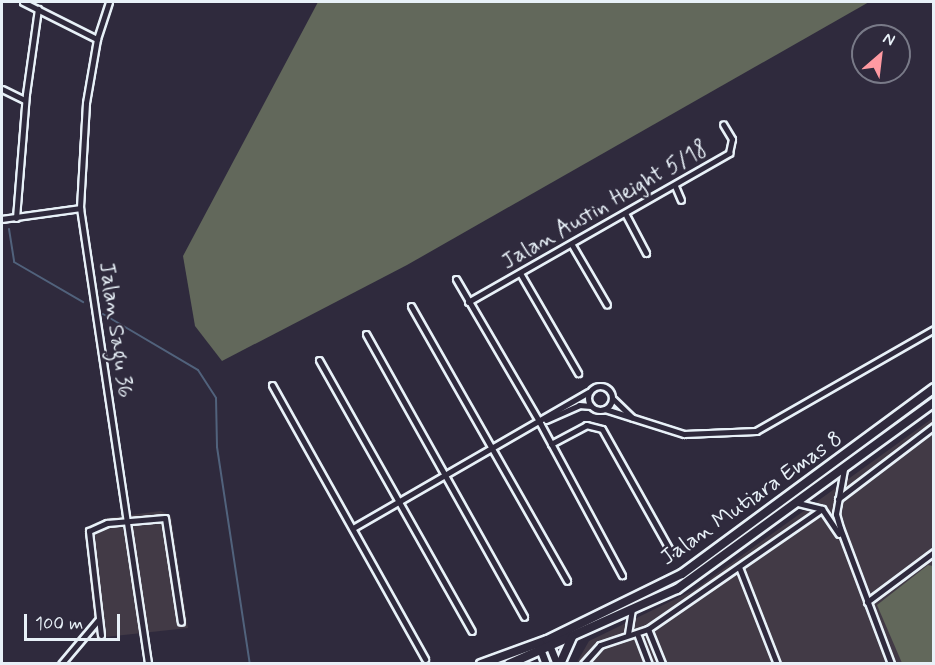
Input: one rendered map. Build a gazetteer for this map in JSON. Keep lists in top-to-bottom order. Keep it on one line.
{"streets":{"main road":["Jalan Mutiara Emas 8"],"street":["Jalan Austin Height 5/18","Jalan Sagu 36"]},"scale_bar":"100 m","north":"top right"}
